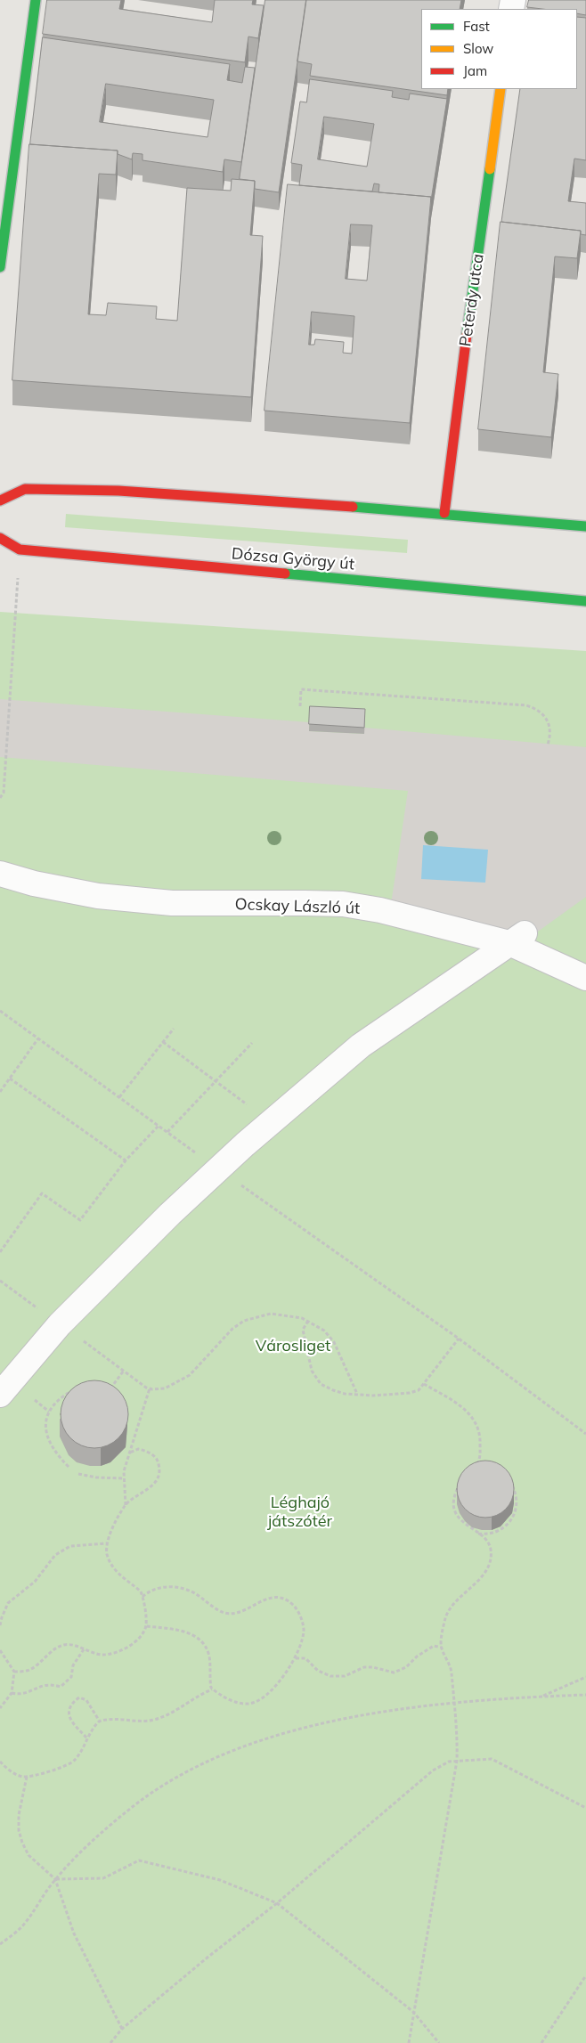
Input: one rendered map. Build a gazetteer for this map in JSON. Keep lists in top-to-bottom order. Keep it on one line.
{"streets":{"main road":["Peterdy utca","Dózsa György út"],"street":["Ocskay László út"]},"parks":["Városliget","Léghajó játszótér"],"legend":["Fast","Slow","Jam"]}
